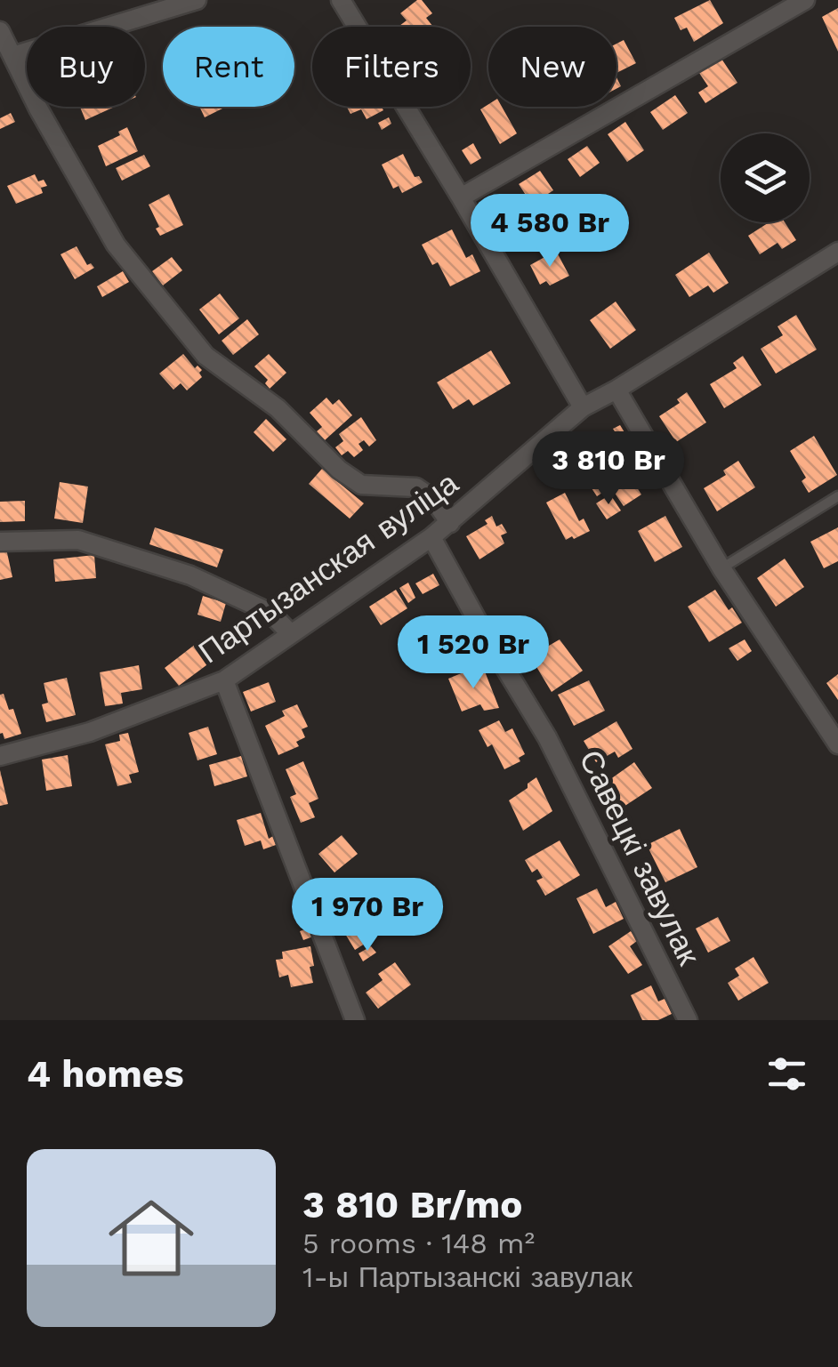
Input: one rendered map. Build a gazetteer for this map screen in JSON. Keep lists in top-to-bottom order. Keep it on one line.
{"streets":{"street":["Партызанская вуліца","Савецкі завулак"]},"crossings":[["Партызанская вуліца","Савецкі завулак"]],"page":{"chip":["Buy","Rent","Filters","New"],"price":["4 580 Br","3 810 Br","1 520 Br","1 970 Br"],"heading":"4 homes","list":[{"name":"3 810 Br/mo","note":"5 rooms · 148 m² · 1-ы Партызанскі завулак"}]}}
